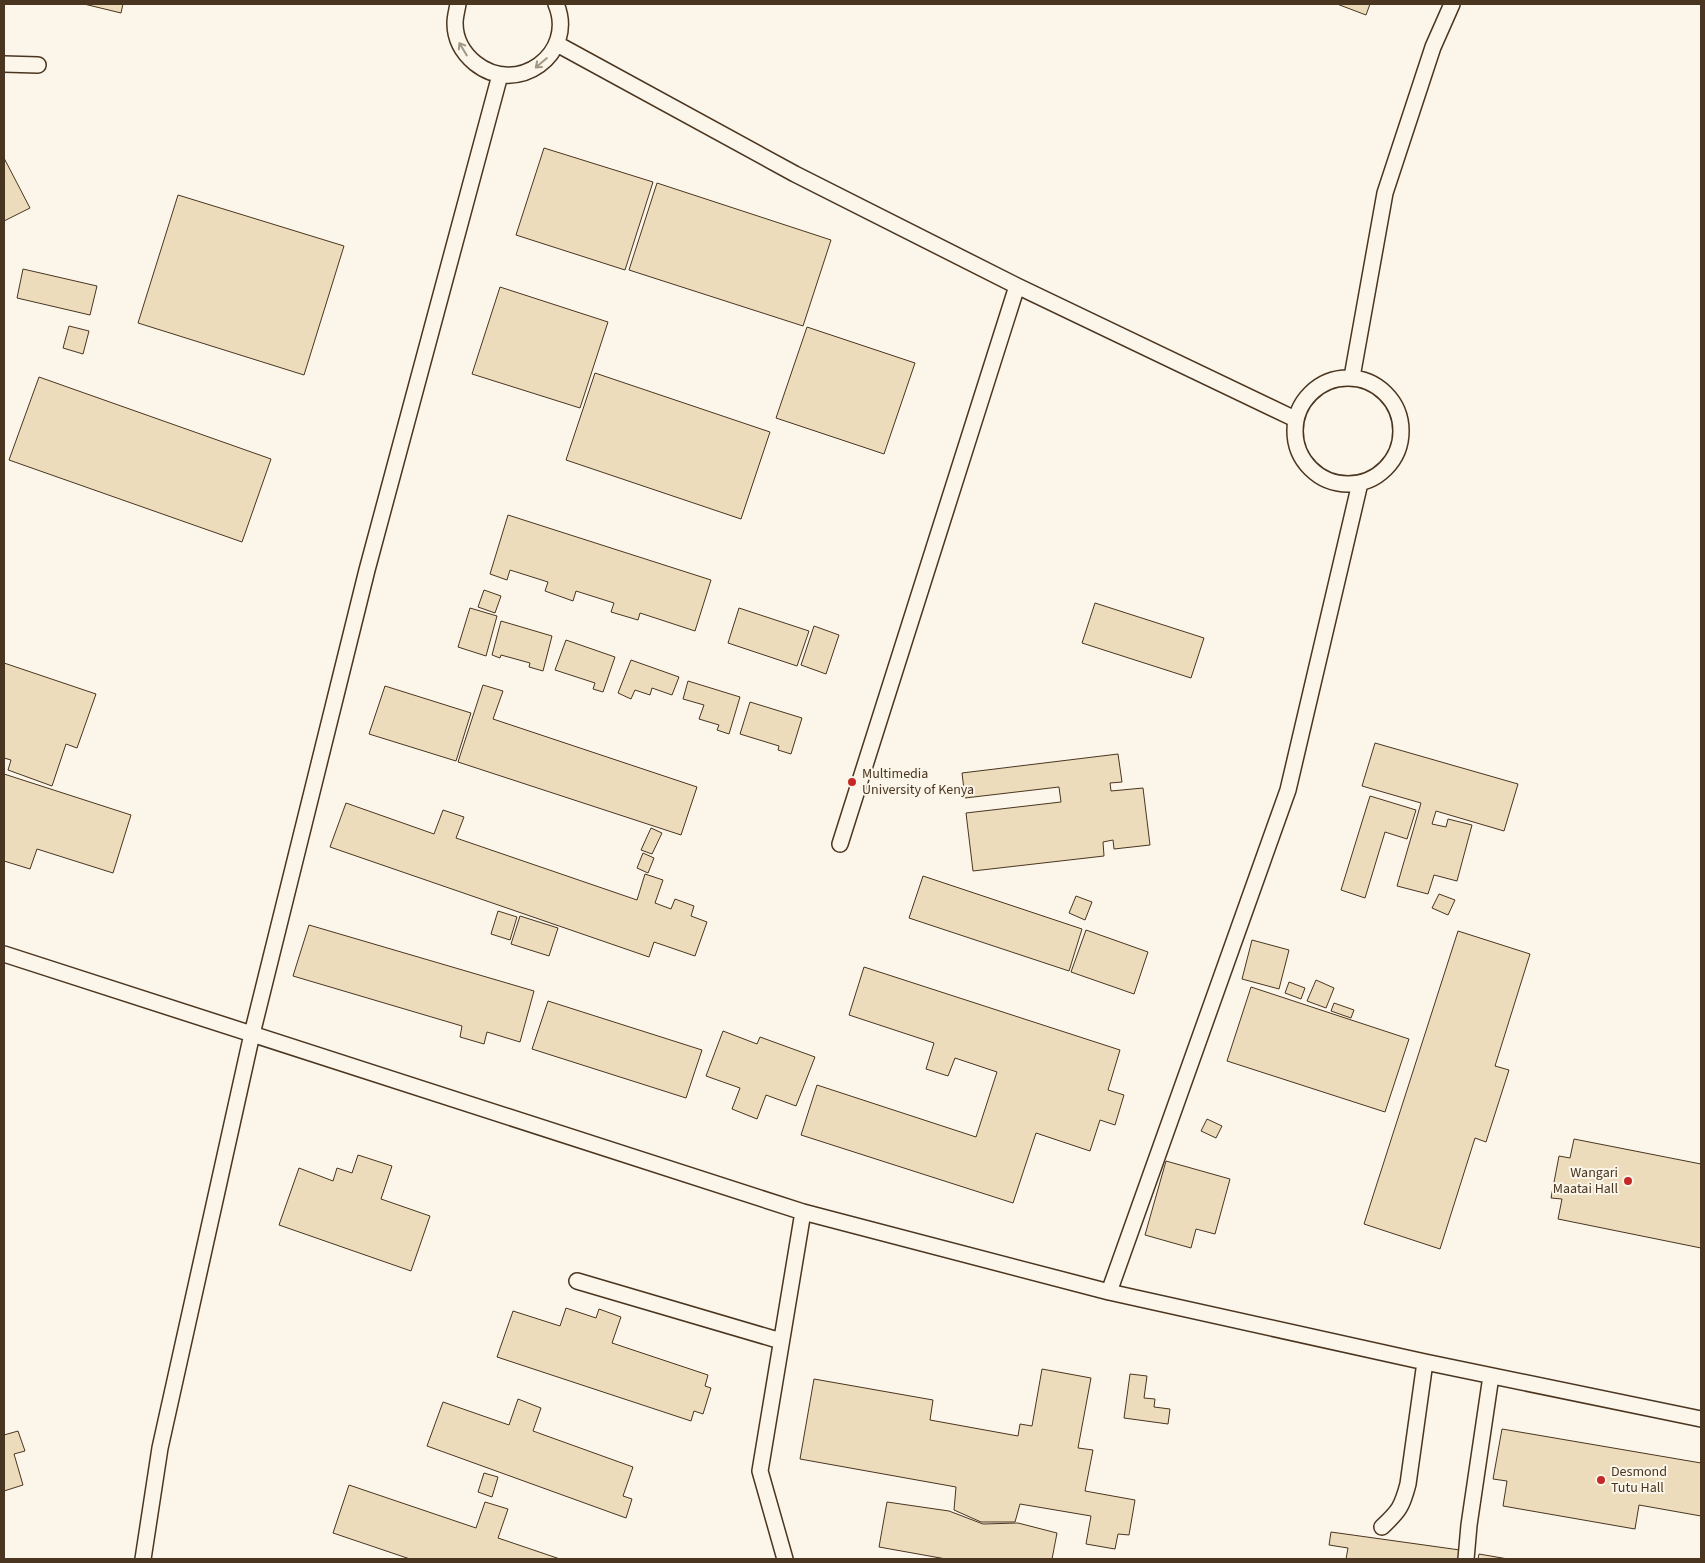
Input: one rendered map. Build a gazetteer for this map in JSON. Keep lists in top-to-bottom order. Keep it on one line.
{"places":["Multimedia University of Kenya","Wangari Maatai Hall","Desmond Tutu Hall"]}
